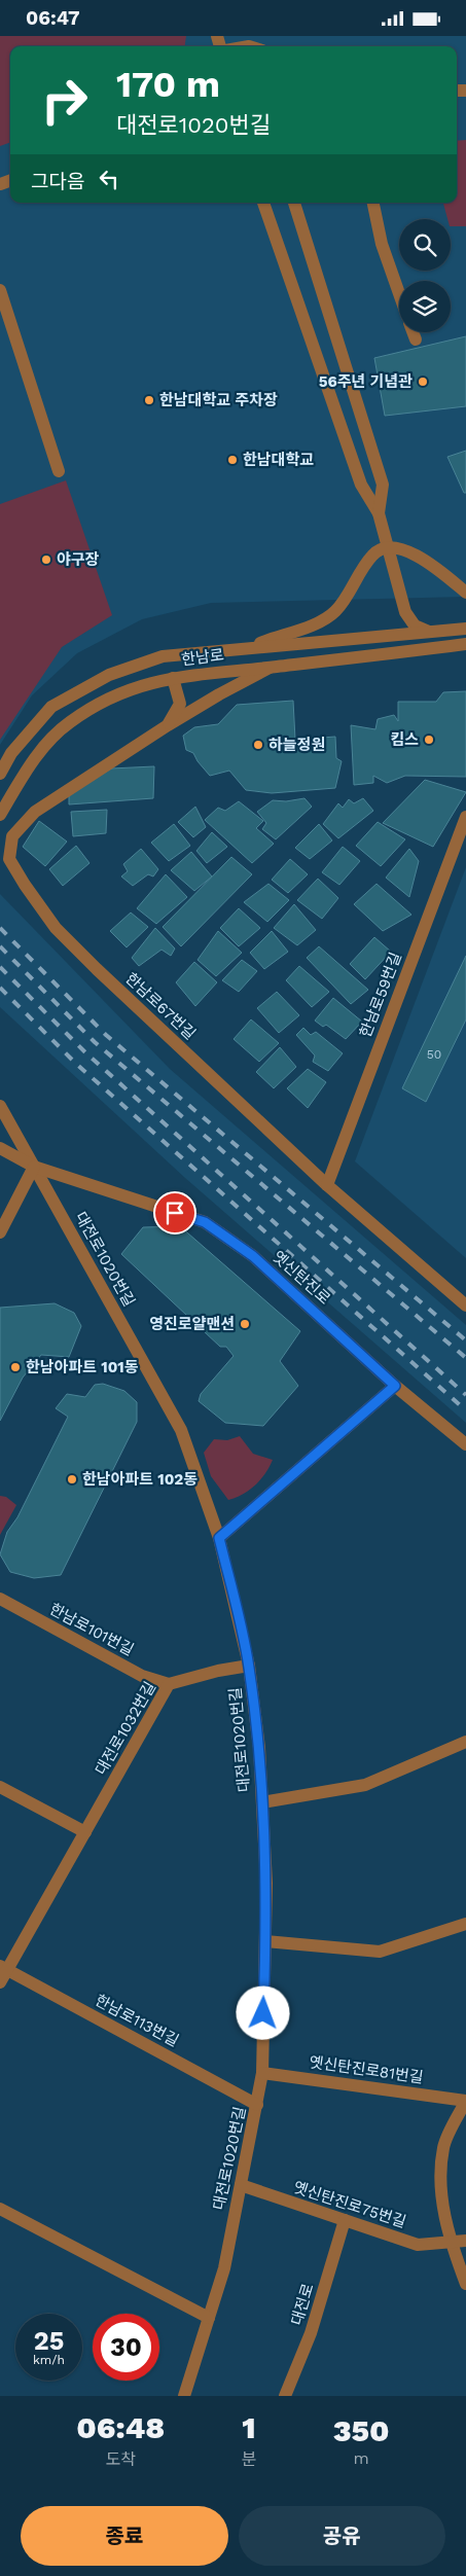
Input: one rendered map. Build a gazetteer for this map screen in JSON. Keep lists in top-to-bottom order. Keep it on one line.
{"streets":{"street":["한남로","한남로59번길","한남로67번길","대전로1020번길","옛신탄진로","한남로101번길","대전로1032번길","한남로113번길","옛신탄진로81번길","옛신탄진로75번길","대전로"]},"crossings":[["한남로","한남로67번길"],["한남로59번길","한남로67번길"],["대전로1020번길","옛신탄진로"],["대전로1020번길","대전로1032번길"],["대전로1020번길","한남로113번길"],["대전로1020번길","옛신탄진로81번길"],["대전로1020번길","옛신탄진로75번길"],["한남로101번길","대전로1032번길"],["대전로1032번길","한남로113번길"],["옛신탄진로75번길","대전로"]],"places":["56주년 기념관","한남대학교 주차장","한남대학교","야구장","킴스","하늘정원","영진로얄맨션","한남아파트 101동","한남아파트 102동"],"house_numbers":["50"],"page":{"status":"06:47","turn":["170 m","대전로1020번길"],"then":"그다음","speed":"25 km/h","limit":"30","eta":["06:48","도착","1","분","350","m"],"buttons":["종료","공유"]}}
